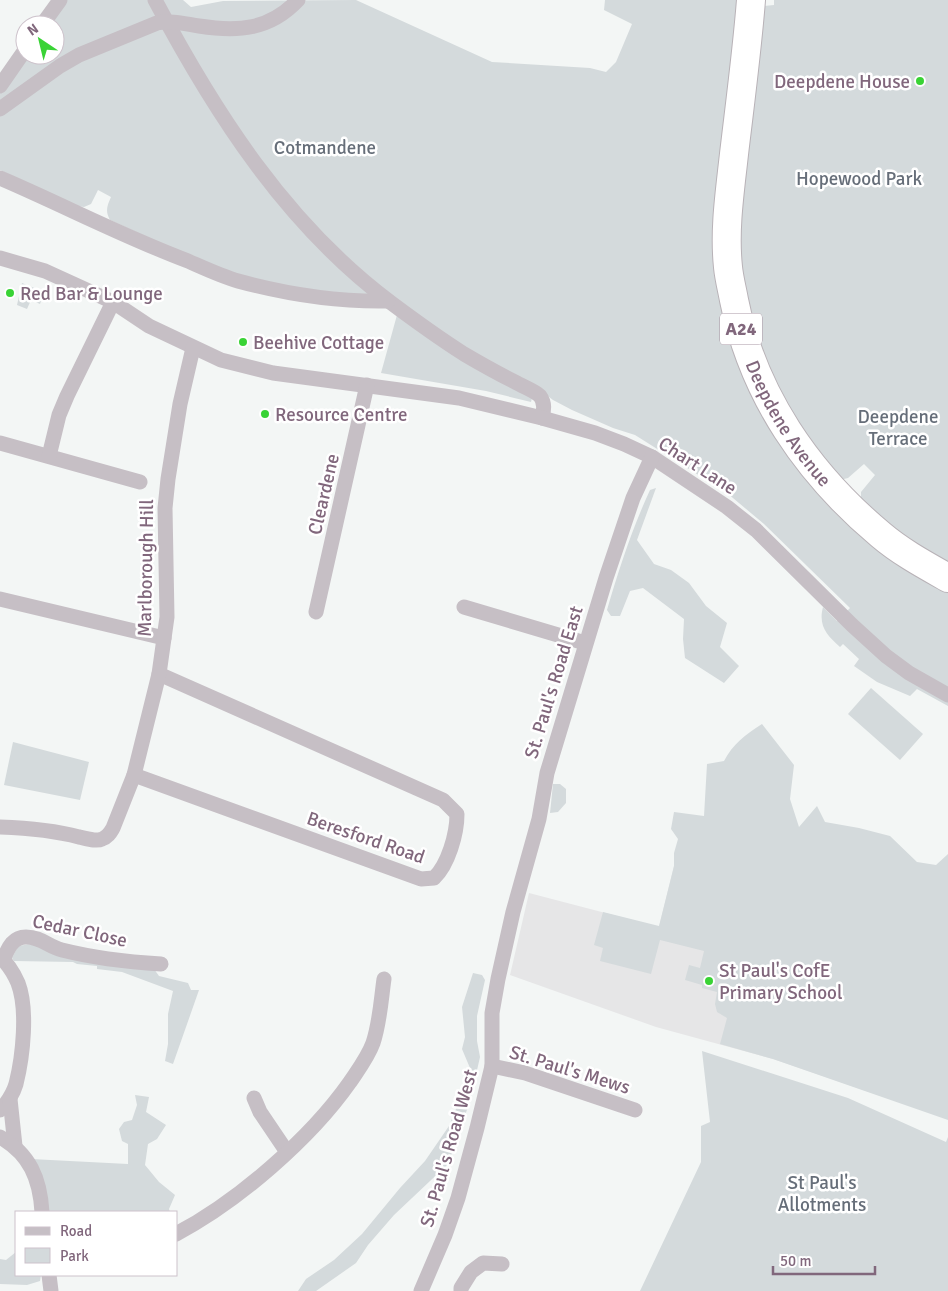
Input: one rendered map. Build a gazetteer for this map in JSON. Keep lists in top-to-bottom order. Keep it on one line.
{"streets":{"highway":["A24","Deepdene Avenue"],"street":["Chart Lane","Cleardene","Marlborough Hill","St. Paul's Road East","Beresford Road","Cedar Close","St. Paul's Mews","St. Paul's Road West"]},"crossings":[["Chart Lane","Cleardene"],["Chart Lane","Marlborough Hill"],["Chart Lane","St. Paul's Road East"],["Marlborough Hill","Beresford Road"],["St. Paul's Road East","St. Paul's Road West"],["St. Paul's Mews","St. Paul's Road West"]],"parks":["Cotmandene","Hopewood Park","Deepdene Terrace","St Paul's Allotments"],"places":["Deepdene House","Red Bar & Lounge","Beehive Cottage","Resource Centre","St Paul's CofE Primary School"],"legend":["Road","Park"],"scale_bar":"50 m","north":"top left"}
